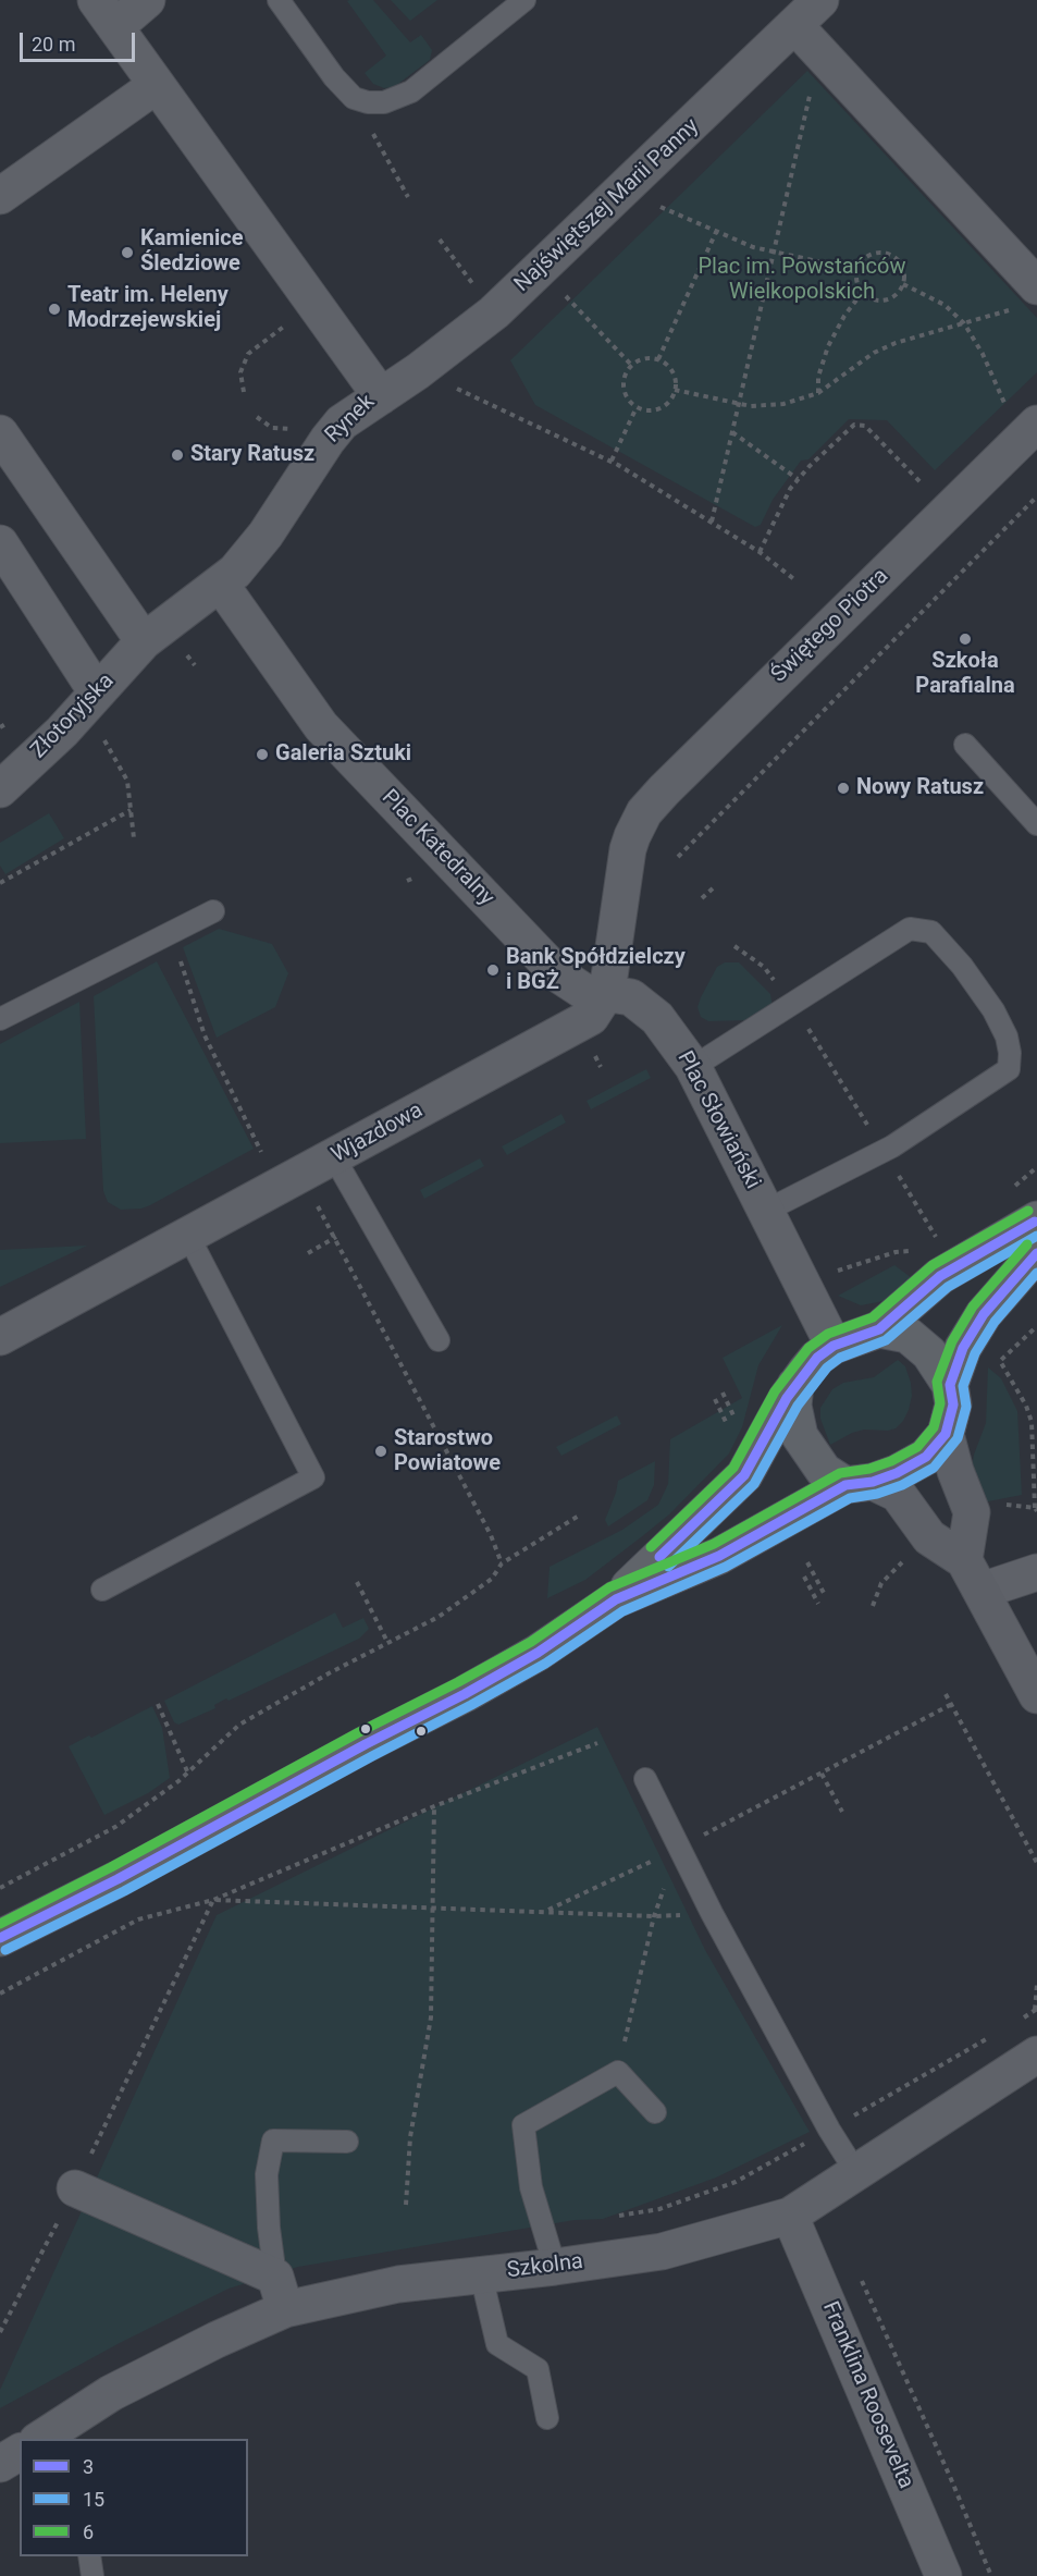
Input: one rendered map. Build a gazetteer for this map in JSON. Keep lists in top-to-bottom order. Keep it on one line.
{"streets":{"street":["Najświętszej Marii Panny","Rynek","Świętego Piotra","Złotoryjska","Plac Katedralny","Plac Słowiański","Wjazdowa","Szkolna","Franklina Roosevelta"]},"crossings":[["Najświętszej Marii Panny","Rynek"],["Rynek","Złotoryjska"],["Rynek","Plac Katedralny"],["Świętego Piotra","Wjazdowa"],["Plac Katedralny","Plac Słowiański"],["Plac Katedralny","Wjazdowa"],["Plac Słowiański","Wjazdowa"],["Szkolna","Franklina Roosevelta"]],"parks":["Plac im. Powstańców Wielkopolskich"],"places":["Kamienice Śledziowe","Teatr im. Heleny Modrzejewskiej","Stary Ratusz","Szkoła Parafialna","Galeria Sztuki","Nowy Ratusz","Bank Spółdzielczy i BGŻ","Starostwo Powiatowe"],"lines":["transit line 6","transit line 3","transit line 15"],"legend":["3","15","6"],"scale_bar":"20 m"}
